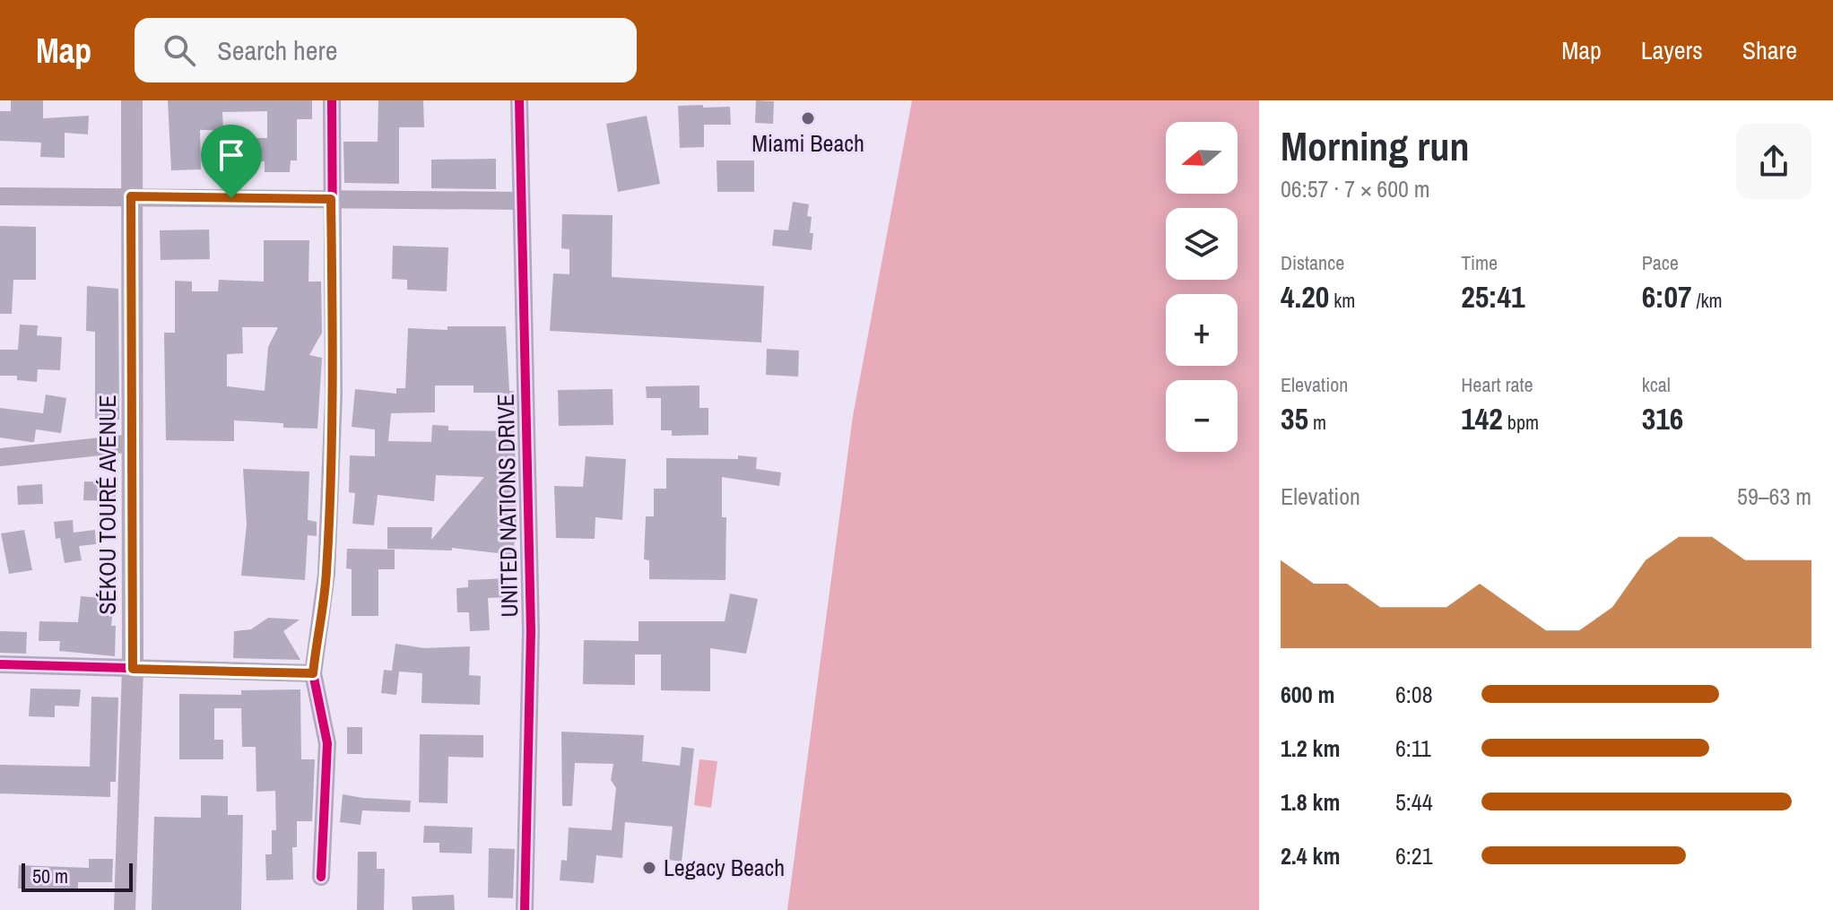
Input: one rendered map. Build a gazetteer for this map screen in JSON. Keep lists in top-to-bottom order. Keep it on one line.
{"streets":{"main road":["SÉKOU TOURÉ AVENUE"],"street":["UNITED NATIONS DRIVE"]},"places":["Miami Beach","Legacy Beach"],"scale_bar":"50 m","north":"left","page":{"header":"Map","search":"Search here","nav":["Map","Layers","Share"],"heading":["Morning run","06:57 · 7 × 600 m"],"map_buttons":["+","−"],"stats":[["Distance","4.20 km"],["Time","25:41"],["Pace","6:07 /km"],["Elevation","35 m"],["Heart rate","142 bpm"],["kcal","316"]],"chart":["Elevation","59–63 m"],"list":[{"name":"600 m","note":"6:08"},{"name":"1.2 km","note":"6:11"},{"name":"1.8 km","note":"5:44"},{"name":"2.4 km","note":"6:21"}],"scale":"50 m"}}
